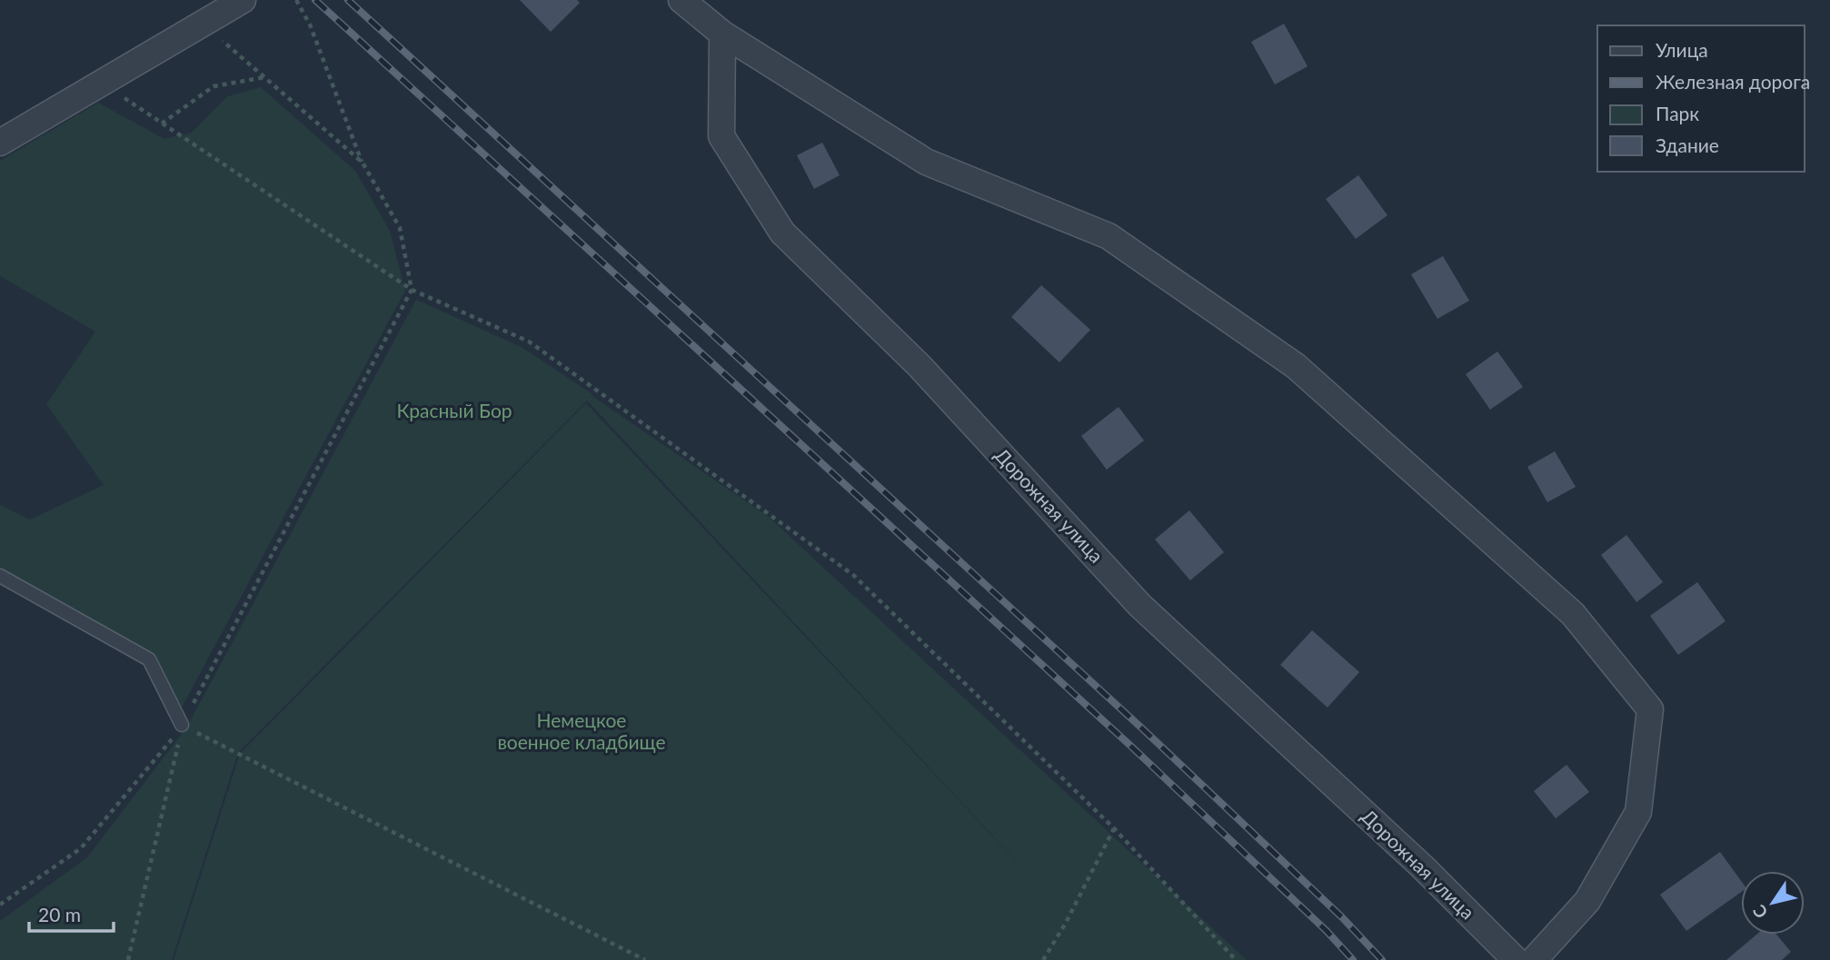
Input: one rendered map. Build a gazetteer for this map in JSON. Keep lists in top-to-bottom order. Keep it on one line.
{"streets":{"street":["Дорожная улица"]},"parks":["Красный Бор","Немецкое военное кладбище"],"legend":["Улица","Железная дорога","Парк","Здание"],"scale_bar":"20 m","north":"bottom left"}
